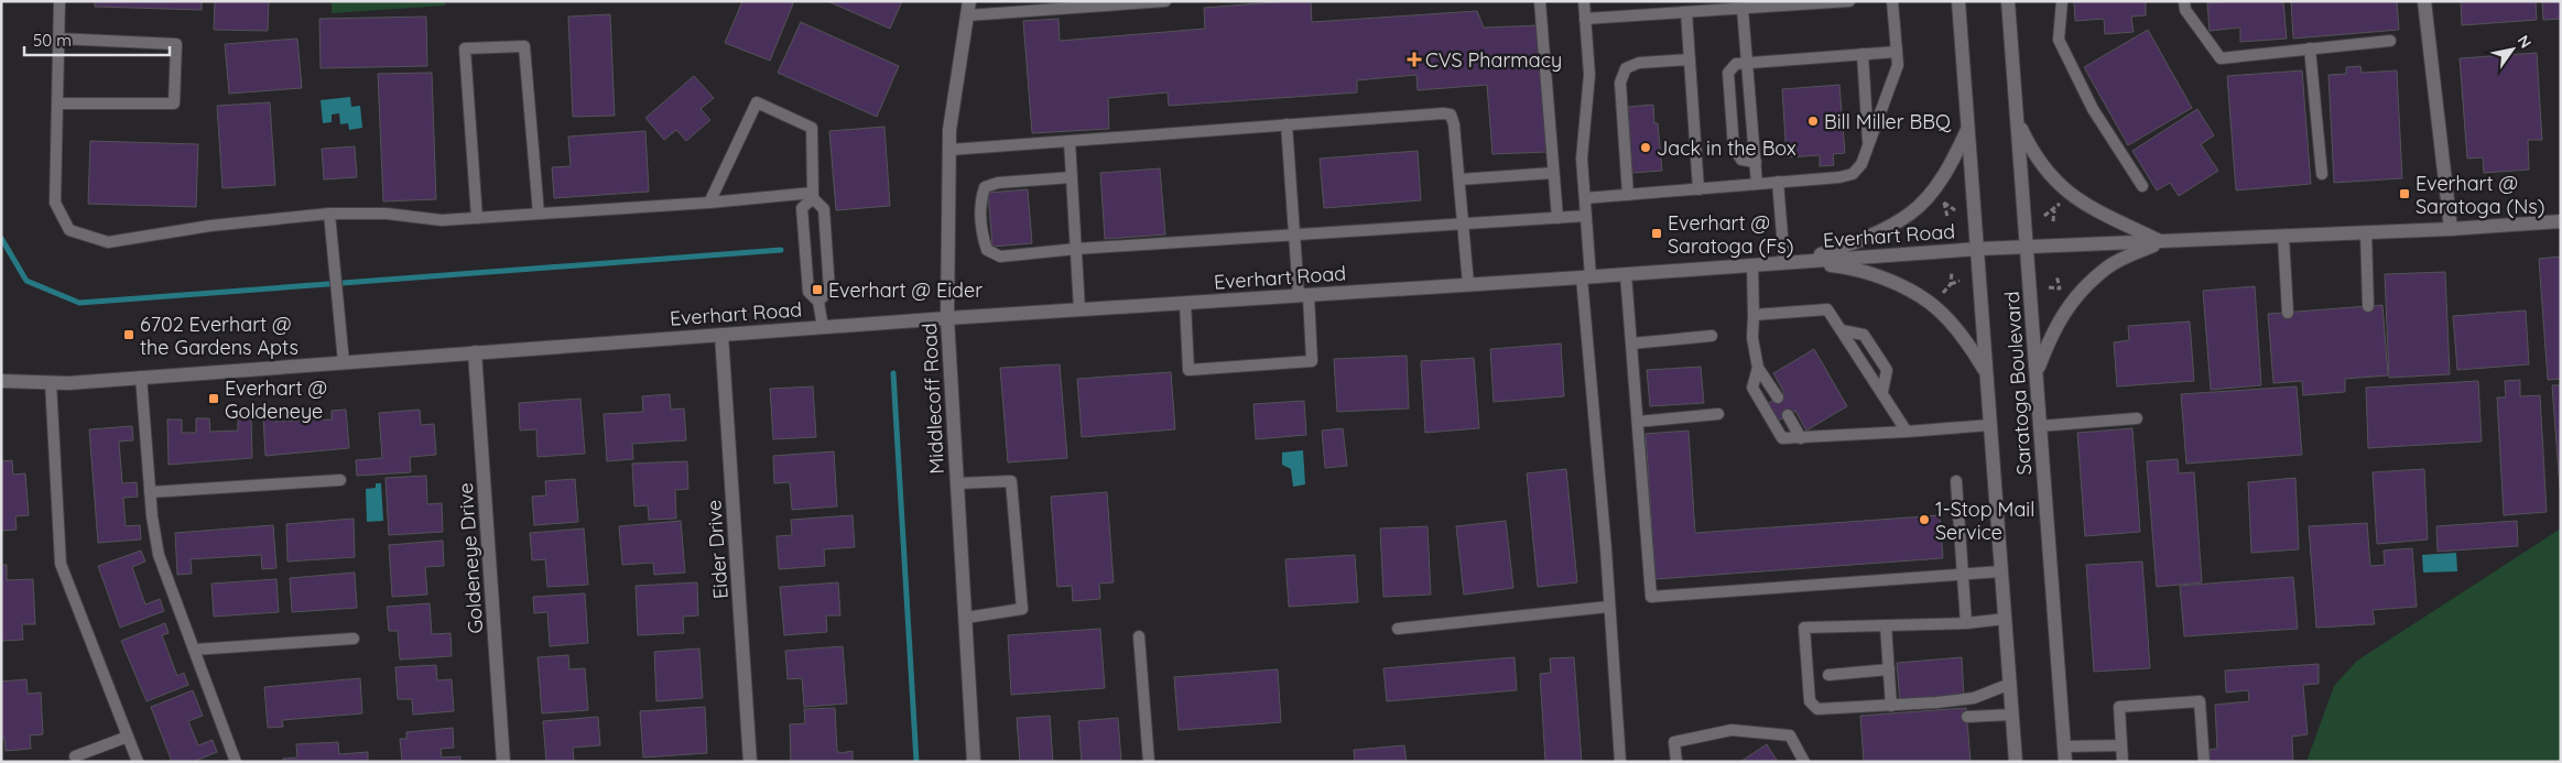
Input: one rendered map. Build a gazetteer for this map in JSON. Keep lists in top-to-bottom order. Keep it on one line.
{"streets":{"main road":["Everhart Road","Saratoga Boulevard","Middlecoff Road","Eider Drive","Goldeneye Drive"]},"crossings":[["Everhart Road","Saratoga Boulevard"],["Everhart Road","Middlecoff Road"],["Everhart Road","Eider Drive"],["Everhart Road","Goldeneye Drive"]],"places":{"health":["CVS Pharmacy"],"other":["Bill Miller BBQ","Jack in the Box","1-Stop Mail Service"],"transit":["Everhart @ Saratoga (Ns)","Everhart @ Saratoga (Fs)","Everhart @ Eider","6702 Everhart @ the Gardens Apts","Everhart @ Goldeneye"]},"scale_bar":"50 m","north":"top right"}
